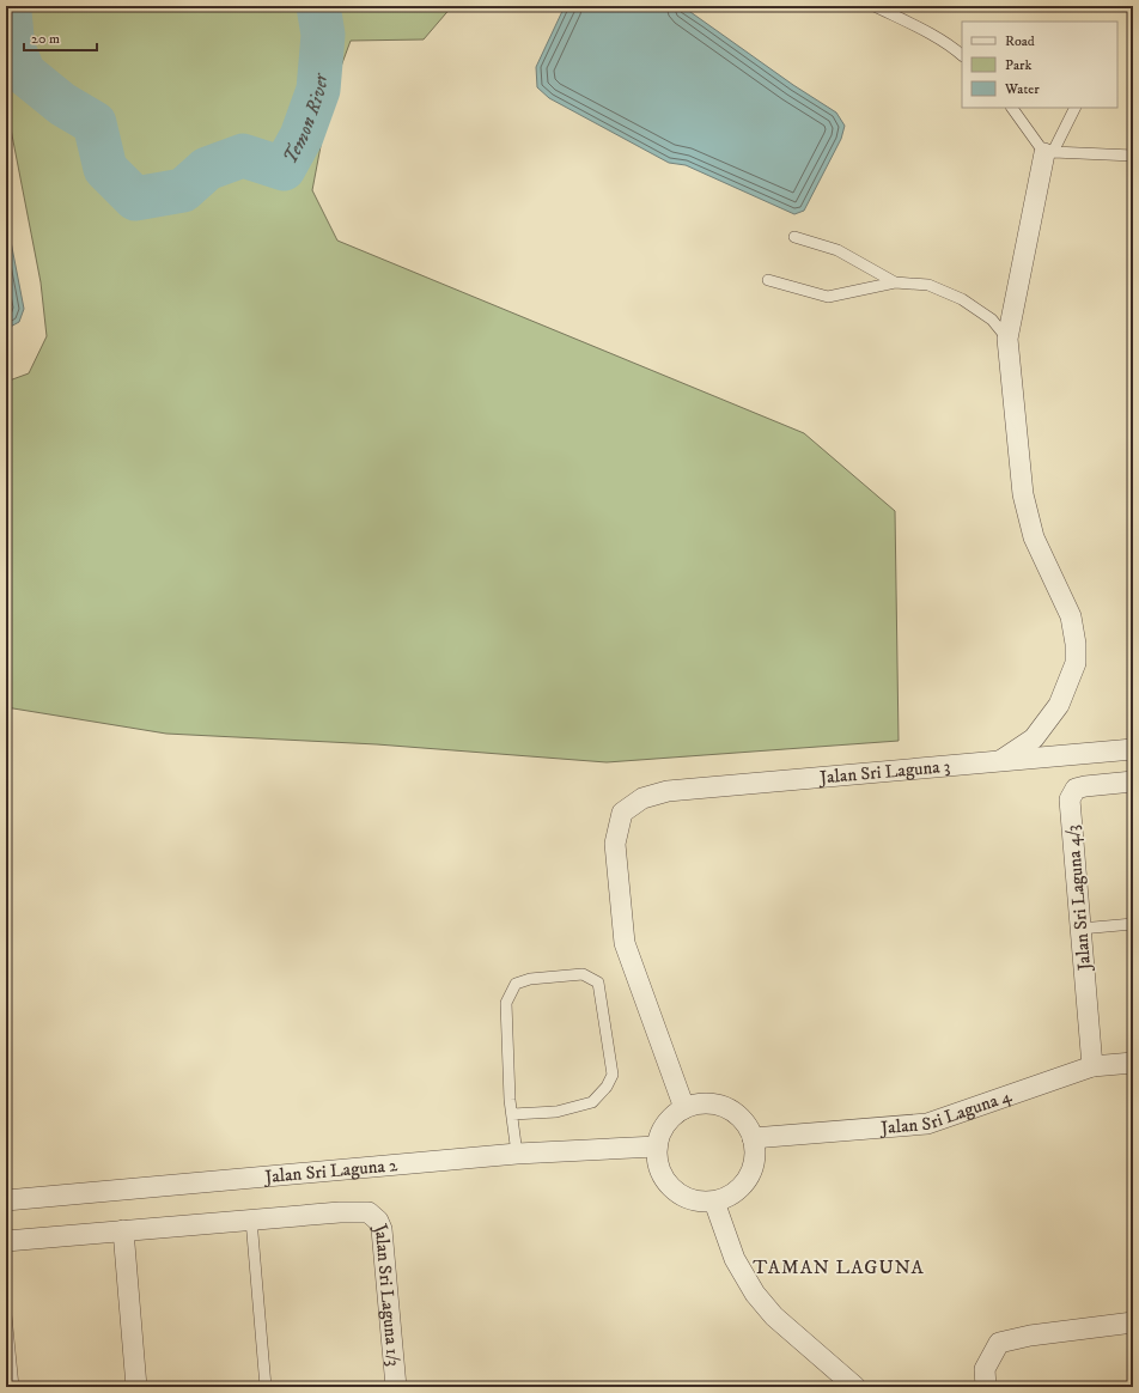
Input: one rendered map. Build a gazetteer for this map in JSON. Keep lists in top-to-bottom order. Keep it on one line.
{"streets":{"street":["Jalan Sri Laguna 3","Jalan Sri Laguna 4/3","Jalan Sri Laguna 4","Jalan Sri Laguna 2","Jalan Sri Laguna 1/3"]},"crossings":[["Jalan Sri Laguna 3","Jalan Sri Laguna 4"],["Jalan Sri Laguna 3","Jalan Sri Laguna 2"],["Jalan Sri Laguna 4/3","Jalan Sri Laguna 4"],["Jalan Sri Laguna 4","Jalan Sri Laguna 2"]],"districts":["TAMAN LAGUNA"],"water":["Temon River"],"legend":["Road","Park","Water"],"scale_bar":"20 m"}
